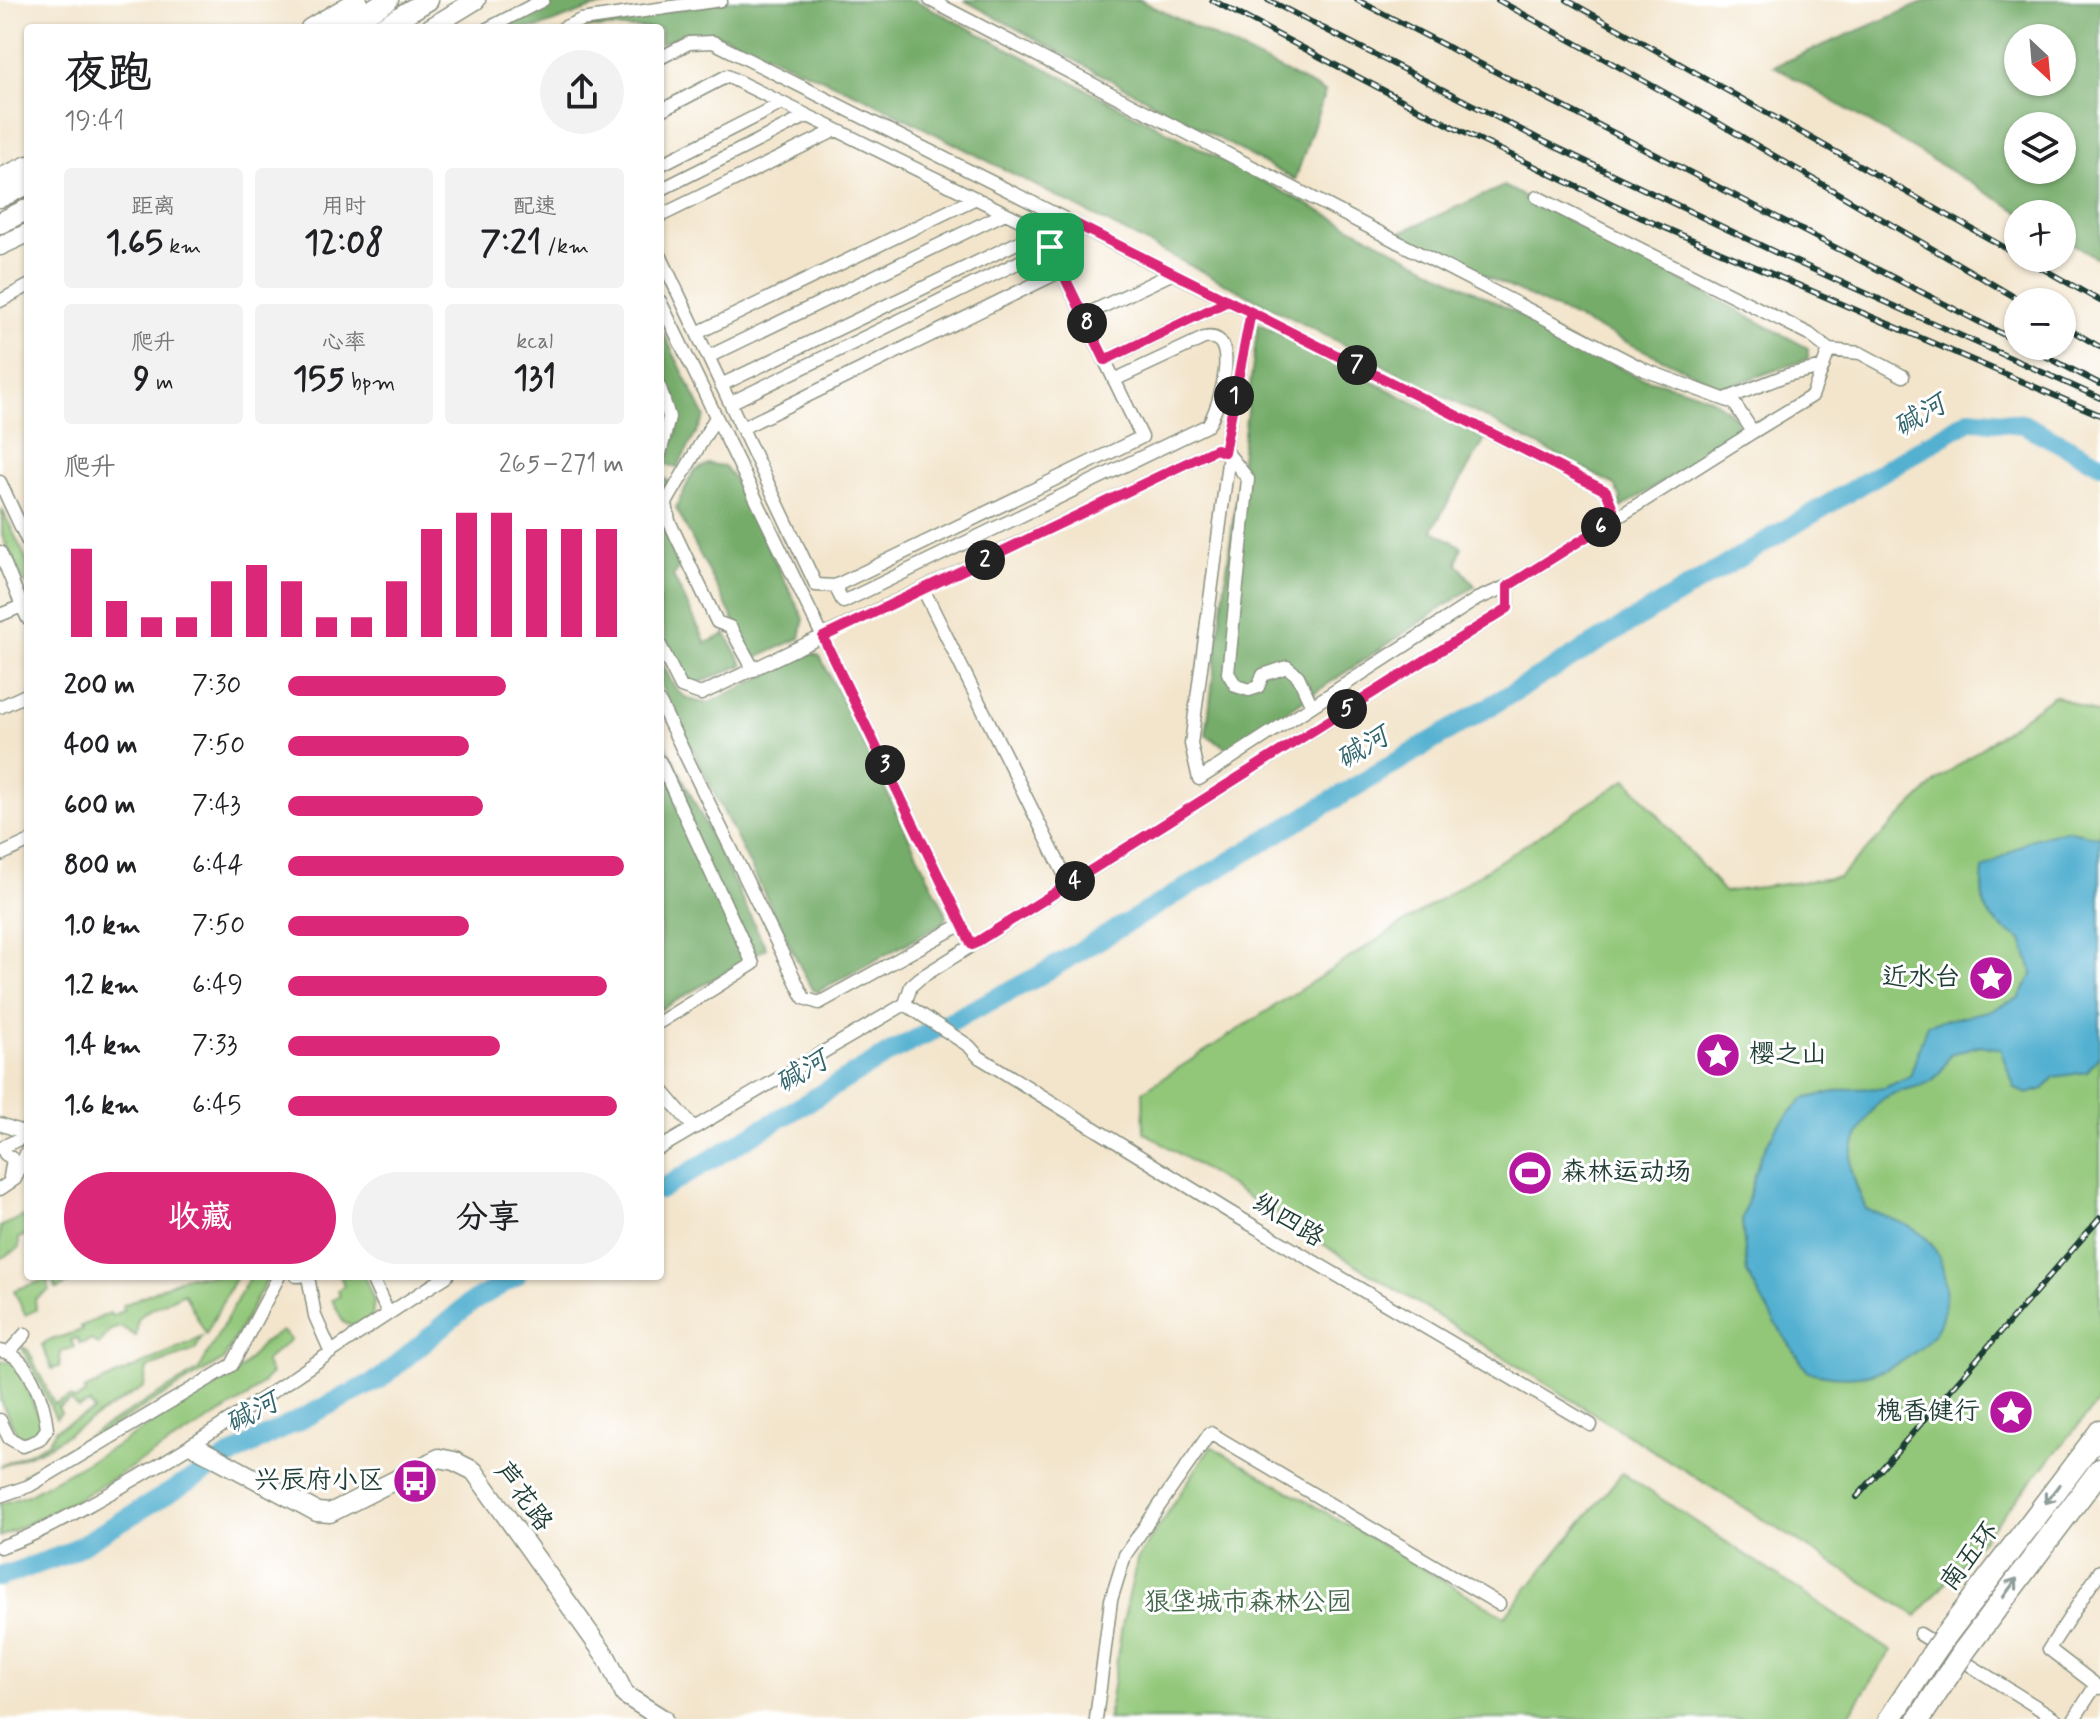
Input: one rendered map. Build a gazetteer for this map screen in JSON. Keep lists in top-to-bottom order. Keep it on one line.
{"streets":{"highway":["南五环"],"street":["纵四路","芦花路"]},"water":["碱河"],"parks":["狼垡城市森林公园"],"places":{"place":["近水台","樱之山","槐香健行"],"sports":["森林运动场"],"bus stop":["兴辰府小区"]},"north":"bottom right","page":{"map_buttons":["+","−"],"heading":["夜跑","19:41"],"stats":[["距离","1.65 km"],["用时","12:08"],["配速","7:21 /km"],["爬升","9 m"],["心率","155 bpm"],["kcal","131"]],"pins":["8","7","1","6","2","5","3","4"],"chart":["爬升","265–271 m"],"list":[{"name":"200 m","note":"7:30"},{"name":"400 m","note":"7:50"},{"name":"600 m","note":"7:43"},{"name":"800 m","note":"6:44"},{"name":"1.0 km","note":"7:50"},{"name":"1.2 km","note":"6:49"},{"name":"1.4 km","note":"7:33"},{"name":"1.6 km","note":"6:45"}],"buttons":["收藏","分享"]}}
